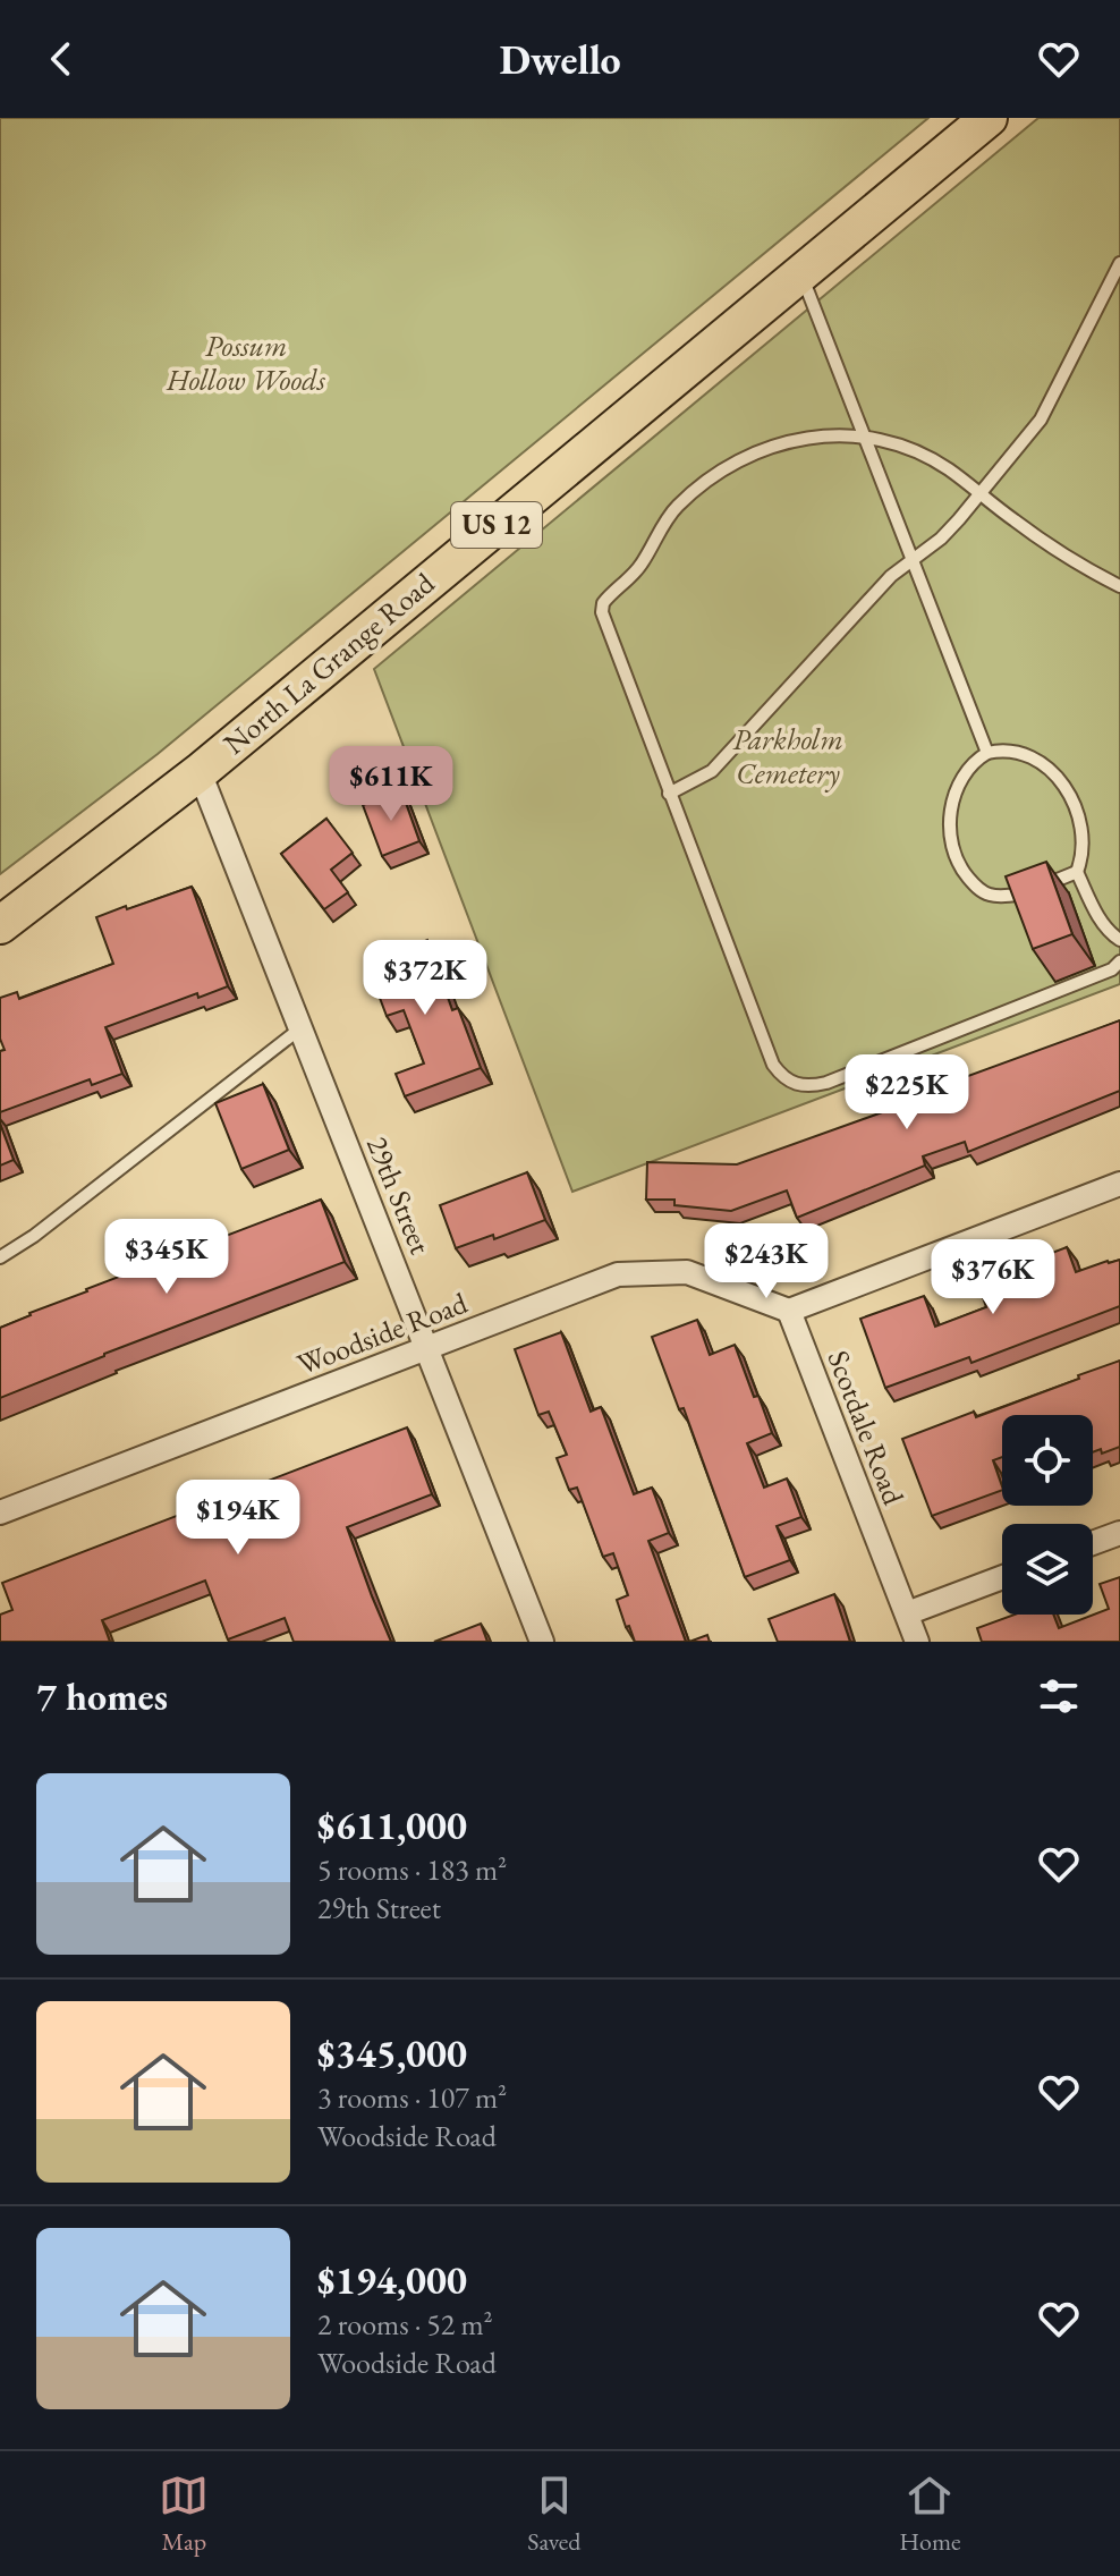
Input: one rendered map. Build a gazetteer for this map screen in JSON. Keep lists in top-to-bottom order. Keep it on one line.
{"streets":{"main road":["US 12","North La Grange Road"],"street":["29th Street","Woodside Road","Scotdale Road"]},"crossings":[["North La Grange Road","29th Street"],["29th Street","Woodside Road"],["Woodside Road","Scotdale Road"]],"parks":["Possum Hollow Woods","Parkholm Cemetery"],"page":{"header":"Dwello","price":["$611K","$372K","$225K","$345K","$243K","$376K","$194K"],"heading":"7 homes","list":[{"name":"$611,000","note":"5 rooms · 183 m² · 29th Street"},{"name":"$345,000","note":"3 rooms · 107 m² · Woodside Road"},{"name":"$194,000","note":"2 rooms · 52 m² · Woodside Road"}],"tabs":["Map","Saved","Home"]}}
